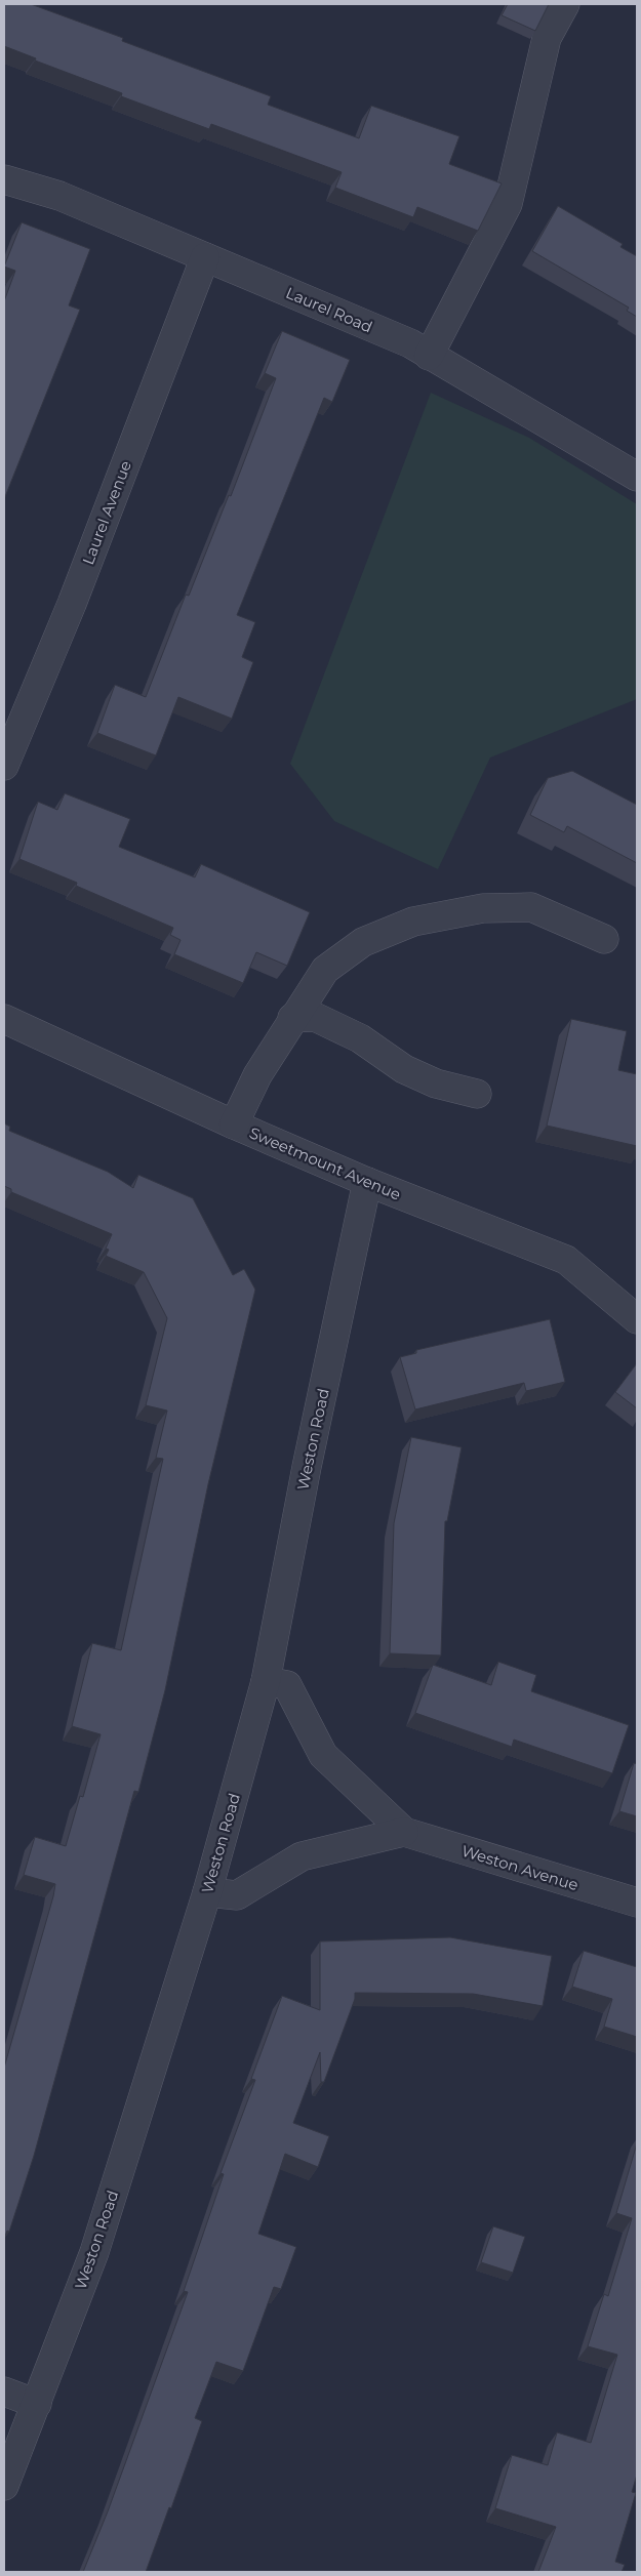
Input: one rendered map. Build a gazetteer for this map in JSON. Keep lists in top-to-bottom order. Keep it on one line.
{"streets":{"street":["Laurel Road","Laurel Avenue","Sweetmount Avenue","Weston Road","Weston Avenue"]},"crossings":[["Laurel Road","Laurel Avenue"],["Sweetmount Avenue","Weston Road"],["Weston Road","Weston Avenue"]]}
